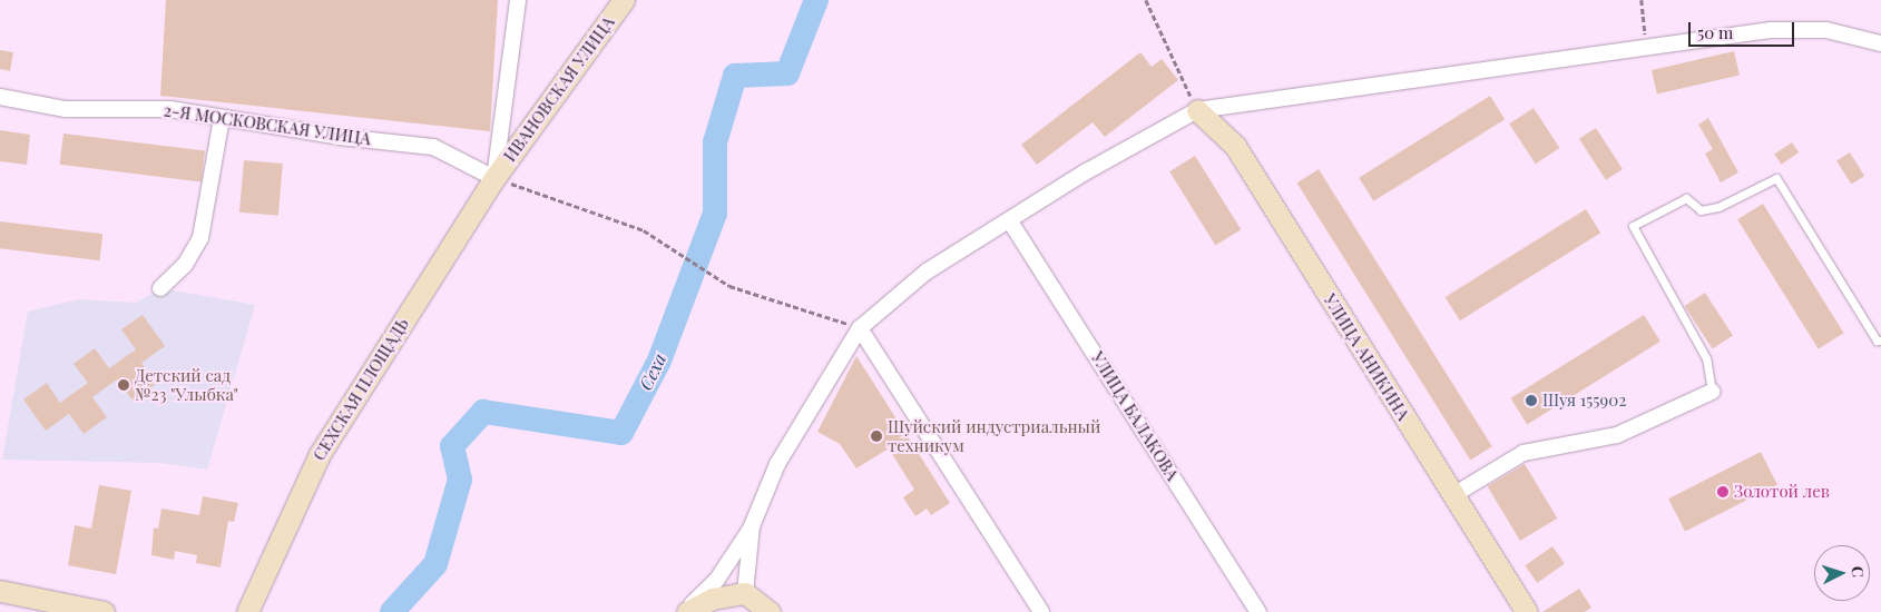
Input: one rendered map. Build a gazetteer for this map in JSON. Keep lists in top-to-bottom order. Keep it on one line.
{"streets":{"street":["ИВАНОВСКАЯ УЛИЦА","2-Я МОСКОВСКАЯ УЛИЦА","УЛИЦА АНИКИНА","СЕХСКАЯ ПЛОЩАДЬ","УЛИЦА БАЛАКОВА"]},"crossings":[["ИВАНОВСКАЯ УЛИЦА","2-Я МОСКОВСКАЯ УЛИЦА"],["ИВАНОВСКАЯ УЛИЦА","СЕХСКАЯ ПЛОЩАДЬ"],["2-Я МОСКОВСКАЯ УЛИЦА","СЕХСКАЯ ПЛОЩАДЬ"]],"water":["Сеха"],"places":["Детский сад №23 \"Улыбка\"","Шуя 155902","Шуйский индустриальный техникум","Золотой лев"],"scale_bar":"50 m","north":"right"}
